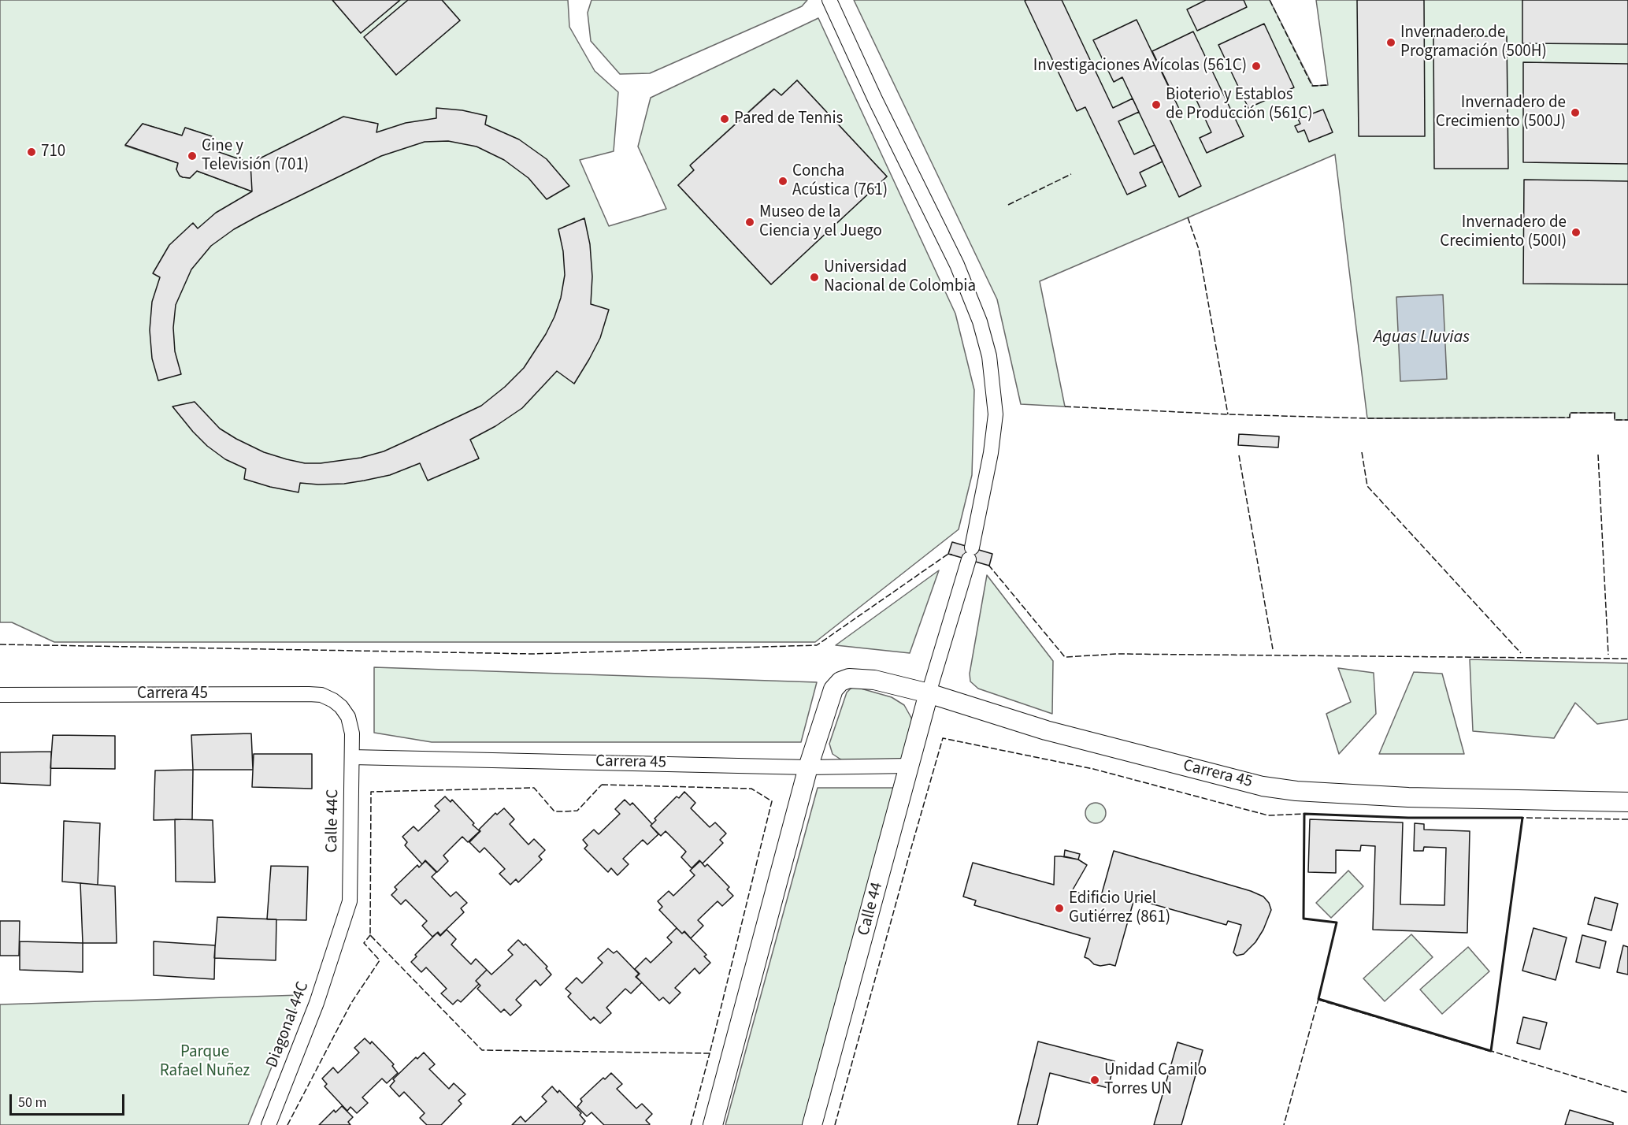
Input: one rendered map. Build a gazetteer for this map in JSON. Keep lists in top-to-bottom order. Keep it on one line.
{"streets":{"street":["Carrera 45","Calle 44C","Calle 44","Diagonal 44C"]},"crossings":[["Carrera 45","Calle 44C"],["Carrera 45","Calle 44"],["Calle 44C","Diagonal 44C"]],"water":["Aguas Lluvias"],"parks":["Parque Rafael Nuñez"],"places":["Invernadero de Programación (500H)","Investigaciones Avícolas (561C)","Bioterio y Establos de Producción (561C)","Invernadero de Crecimiento (500J)","Pared de Tennis","710","Cine y Televisión (701)","Concha Acústica (761)","Museo de la Ciencia y el Juego","Invernadero de Crecimiento (500I)","Universidad Nacional de Colombia","Edificio Uriel Gutiérrez (861)","Unidad Camilo Torres UN"],"scale_bar":"50 m"}
